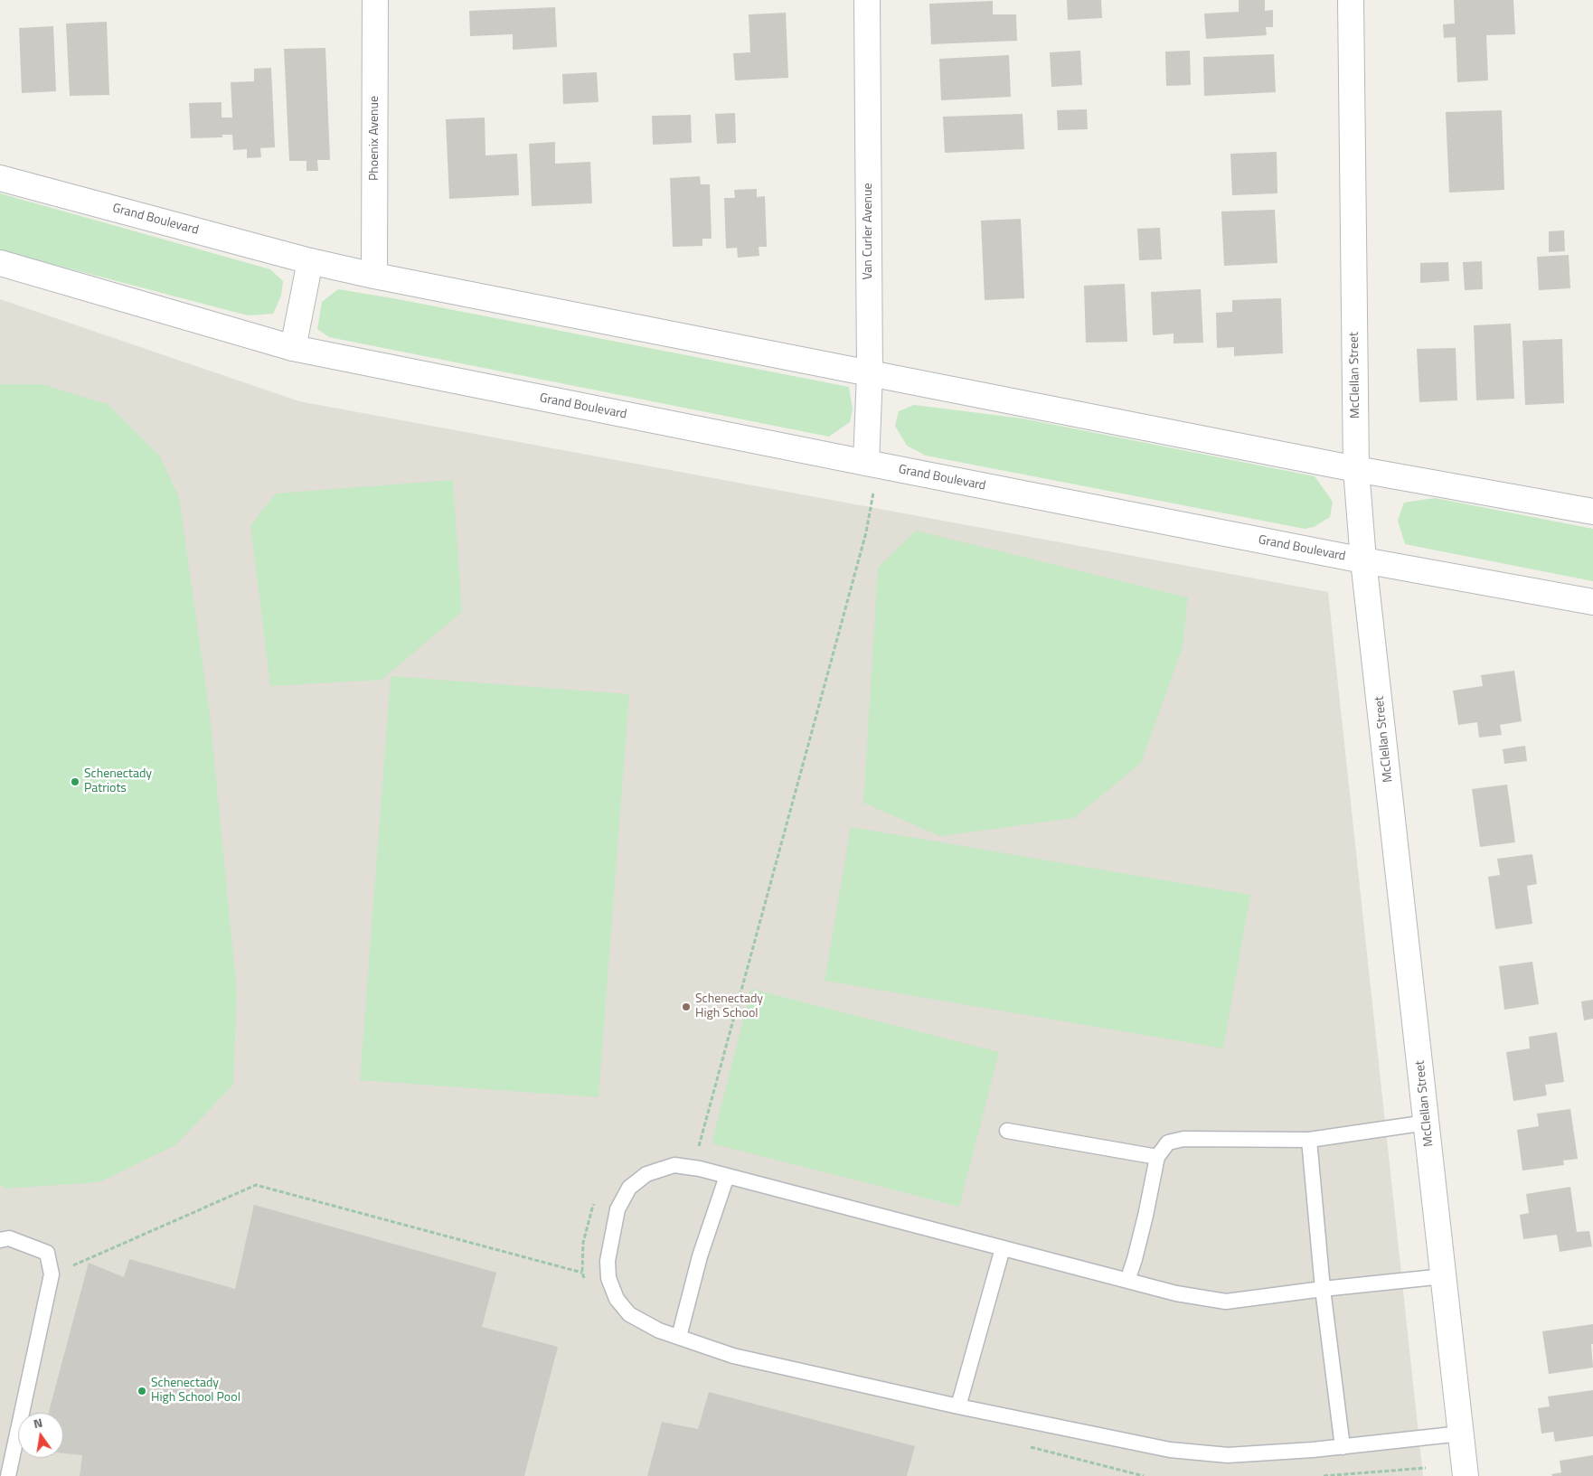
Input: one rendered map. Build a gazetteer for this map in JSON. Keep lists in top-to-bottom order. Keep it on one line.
{"streets":{"street":["Phoenix Avenue","Grand Boulevard","Van Curler Avenue","McClellan Street"]},"crossings":[["Phoenix Avenue","Grand Boulevard"],["Grand Boulevard","Van Curler Avenue"],["Grand Boulevard","McClellan Street"]],"places":["Schenectady Patriots","Schenectady High School","Schenectady High School Pool"],"north":"top"}
